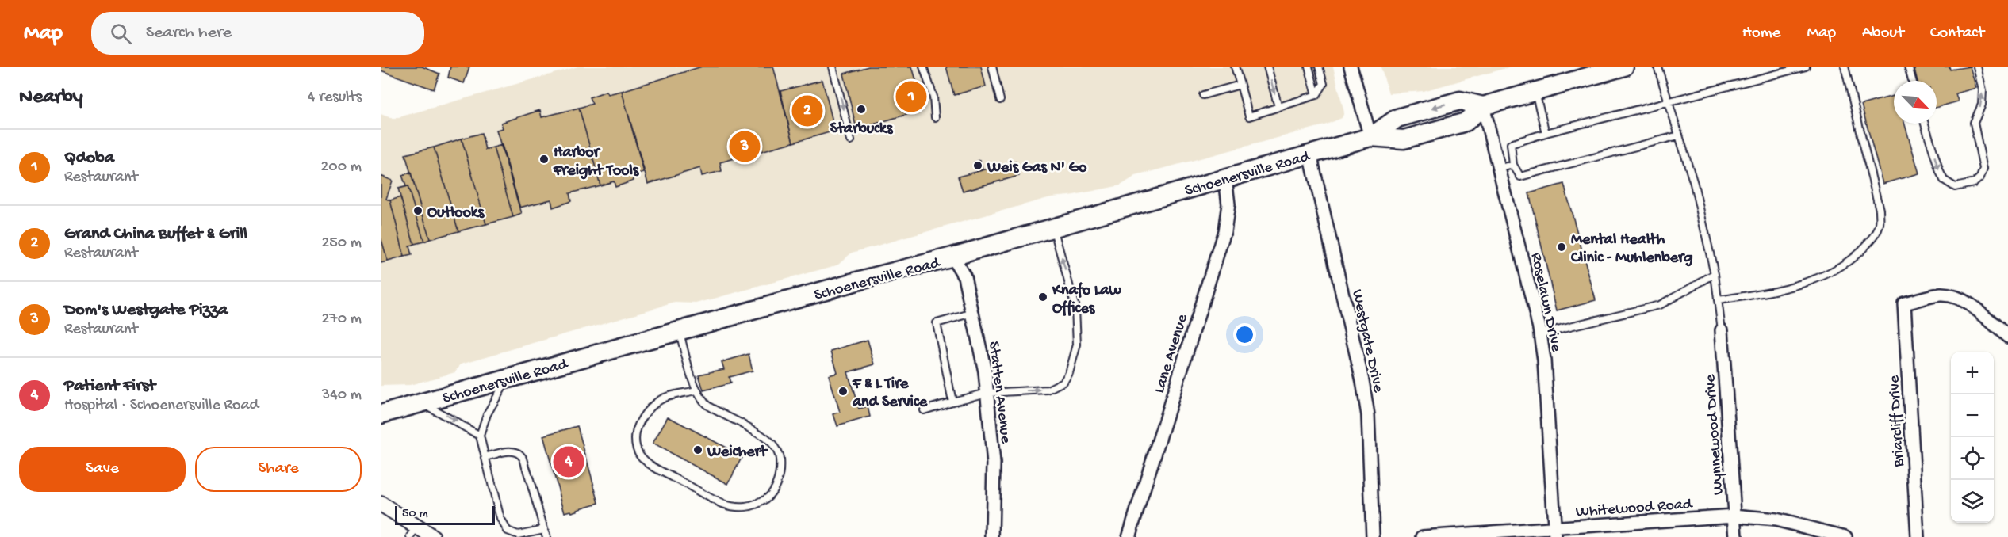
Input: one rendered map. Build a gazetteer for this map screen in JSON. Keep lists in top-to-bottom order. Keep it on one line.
{"streets":{"main road":["Schoenersville Road"],"street":["Roselawn Drive","Westgate Drive","Lane Avenue","Statten Avenue","Briarcliff Drive","Wynnewood Drive","Whitewood Road"]},"crossings":[["Schoenersville Road","Roselawn Drive"],["Schoenersville Road","Westgate Drive"],["Schoenersville Road","Lane Avenue"],["Schoenersville Road","Statten Avenue"],["Roselawn Drive","Whitewood Road"],["Wynnewood Drive","Whitewood Road"]],"places":["Starbucks","Harbor Freight Tools","Weis Gas N' Go","Outlooks","Mental Health Clinic - Muhlenberg","Knafo Law Offices","F & L Tire and Service","Weichert"],"scale_bar":"50 m","north":"bottom right","page":{"header":"Map","search":"Search here","nav":["Home","Map","About","Contact"],"heading":["Nearby","4 results"],"pins":["1","2","3","4"],"list":[{"mark":"1","name":"Qdoba","note":"Restaurant","value":"200 m"},{"mark":"2","name":"Grand China Buffet & Grill","note":"Restaurant","value":"250 m"},{"mark":"3","name":"Dom's Westgate Pizza","note":"Restaurant","value":"270 m"},{"mark":"4","name":"Patient First","note":"Hospital · Schoenersville Road","value":"340 m"}],"map_buttons":["+","−"],"buttons":["Save","Share"],"scale":"50 m"}}
